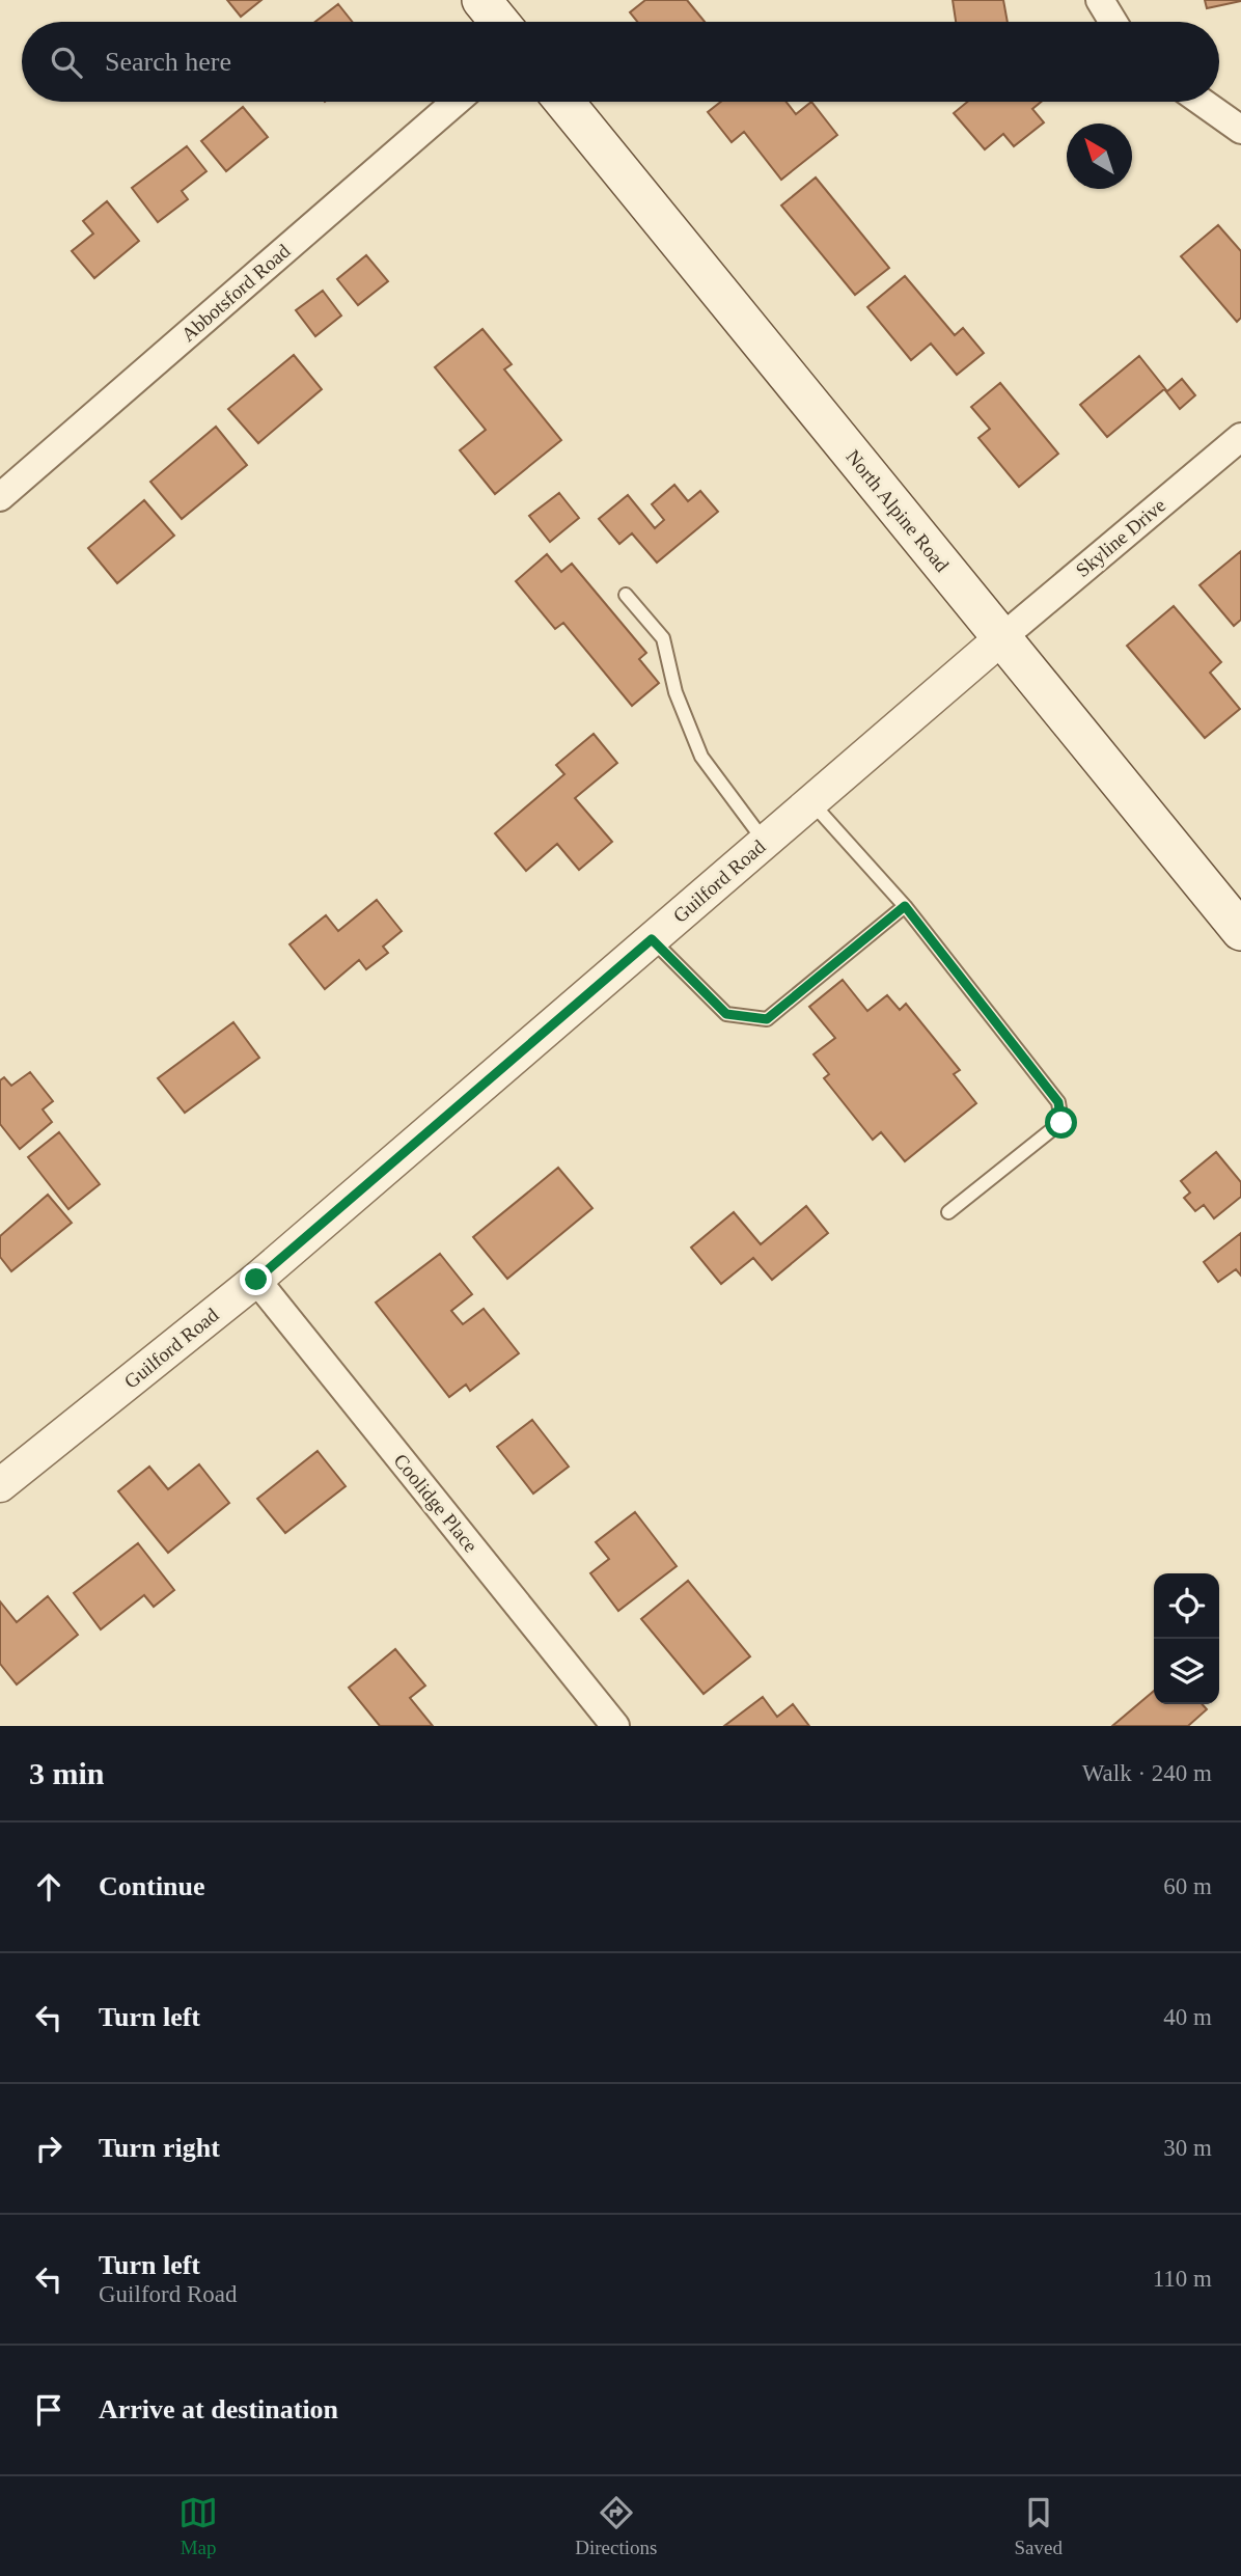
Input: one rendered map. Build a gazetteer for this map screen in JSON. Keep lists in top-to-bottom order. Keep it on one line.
{"streets":{"main road":["North Alpine Road"],"street":["Abbotsford Road","Skyline Drive","Guilford Road","Coolidge Place"]},"crossings":[["North Alpine Road","Skyline Drive"],["North Alpine Road","Guilford Road"],["Skyline Drive","Guilford Road"],["Guilford Road","Coolidge Place"]],"north":"top left","page":{"search":"Search here","heading":["3 min","Walk · 240 m"],"list":[["Continue","60 m"],["Turn left","40 m"],["Turn right","30 m"],["Turn left","Guilford Road","110 m"],"Arrive at destination"],"nav":["Map","Directions","Saved"]}}
